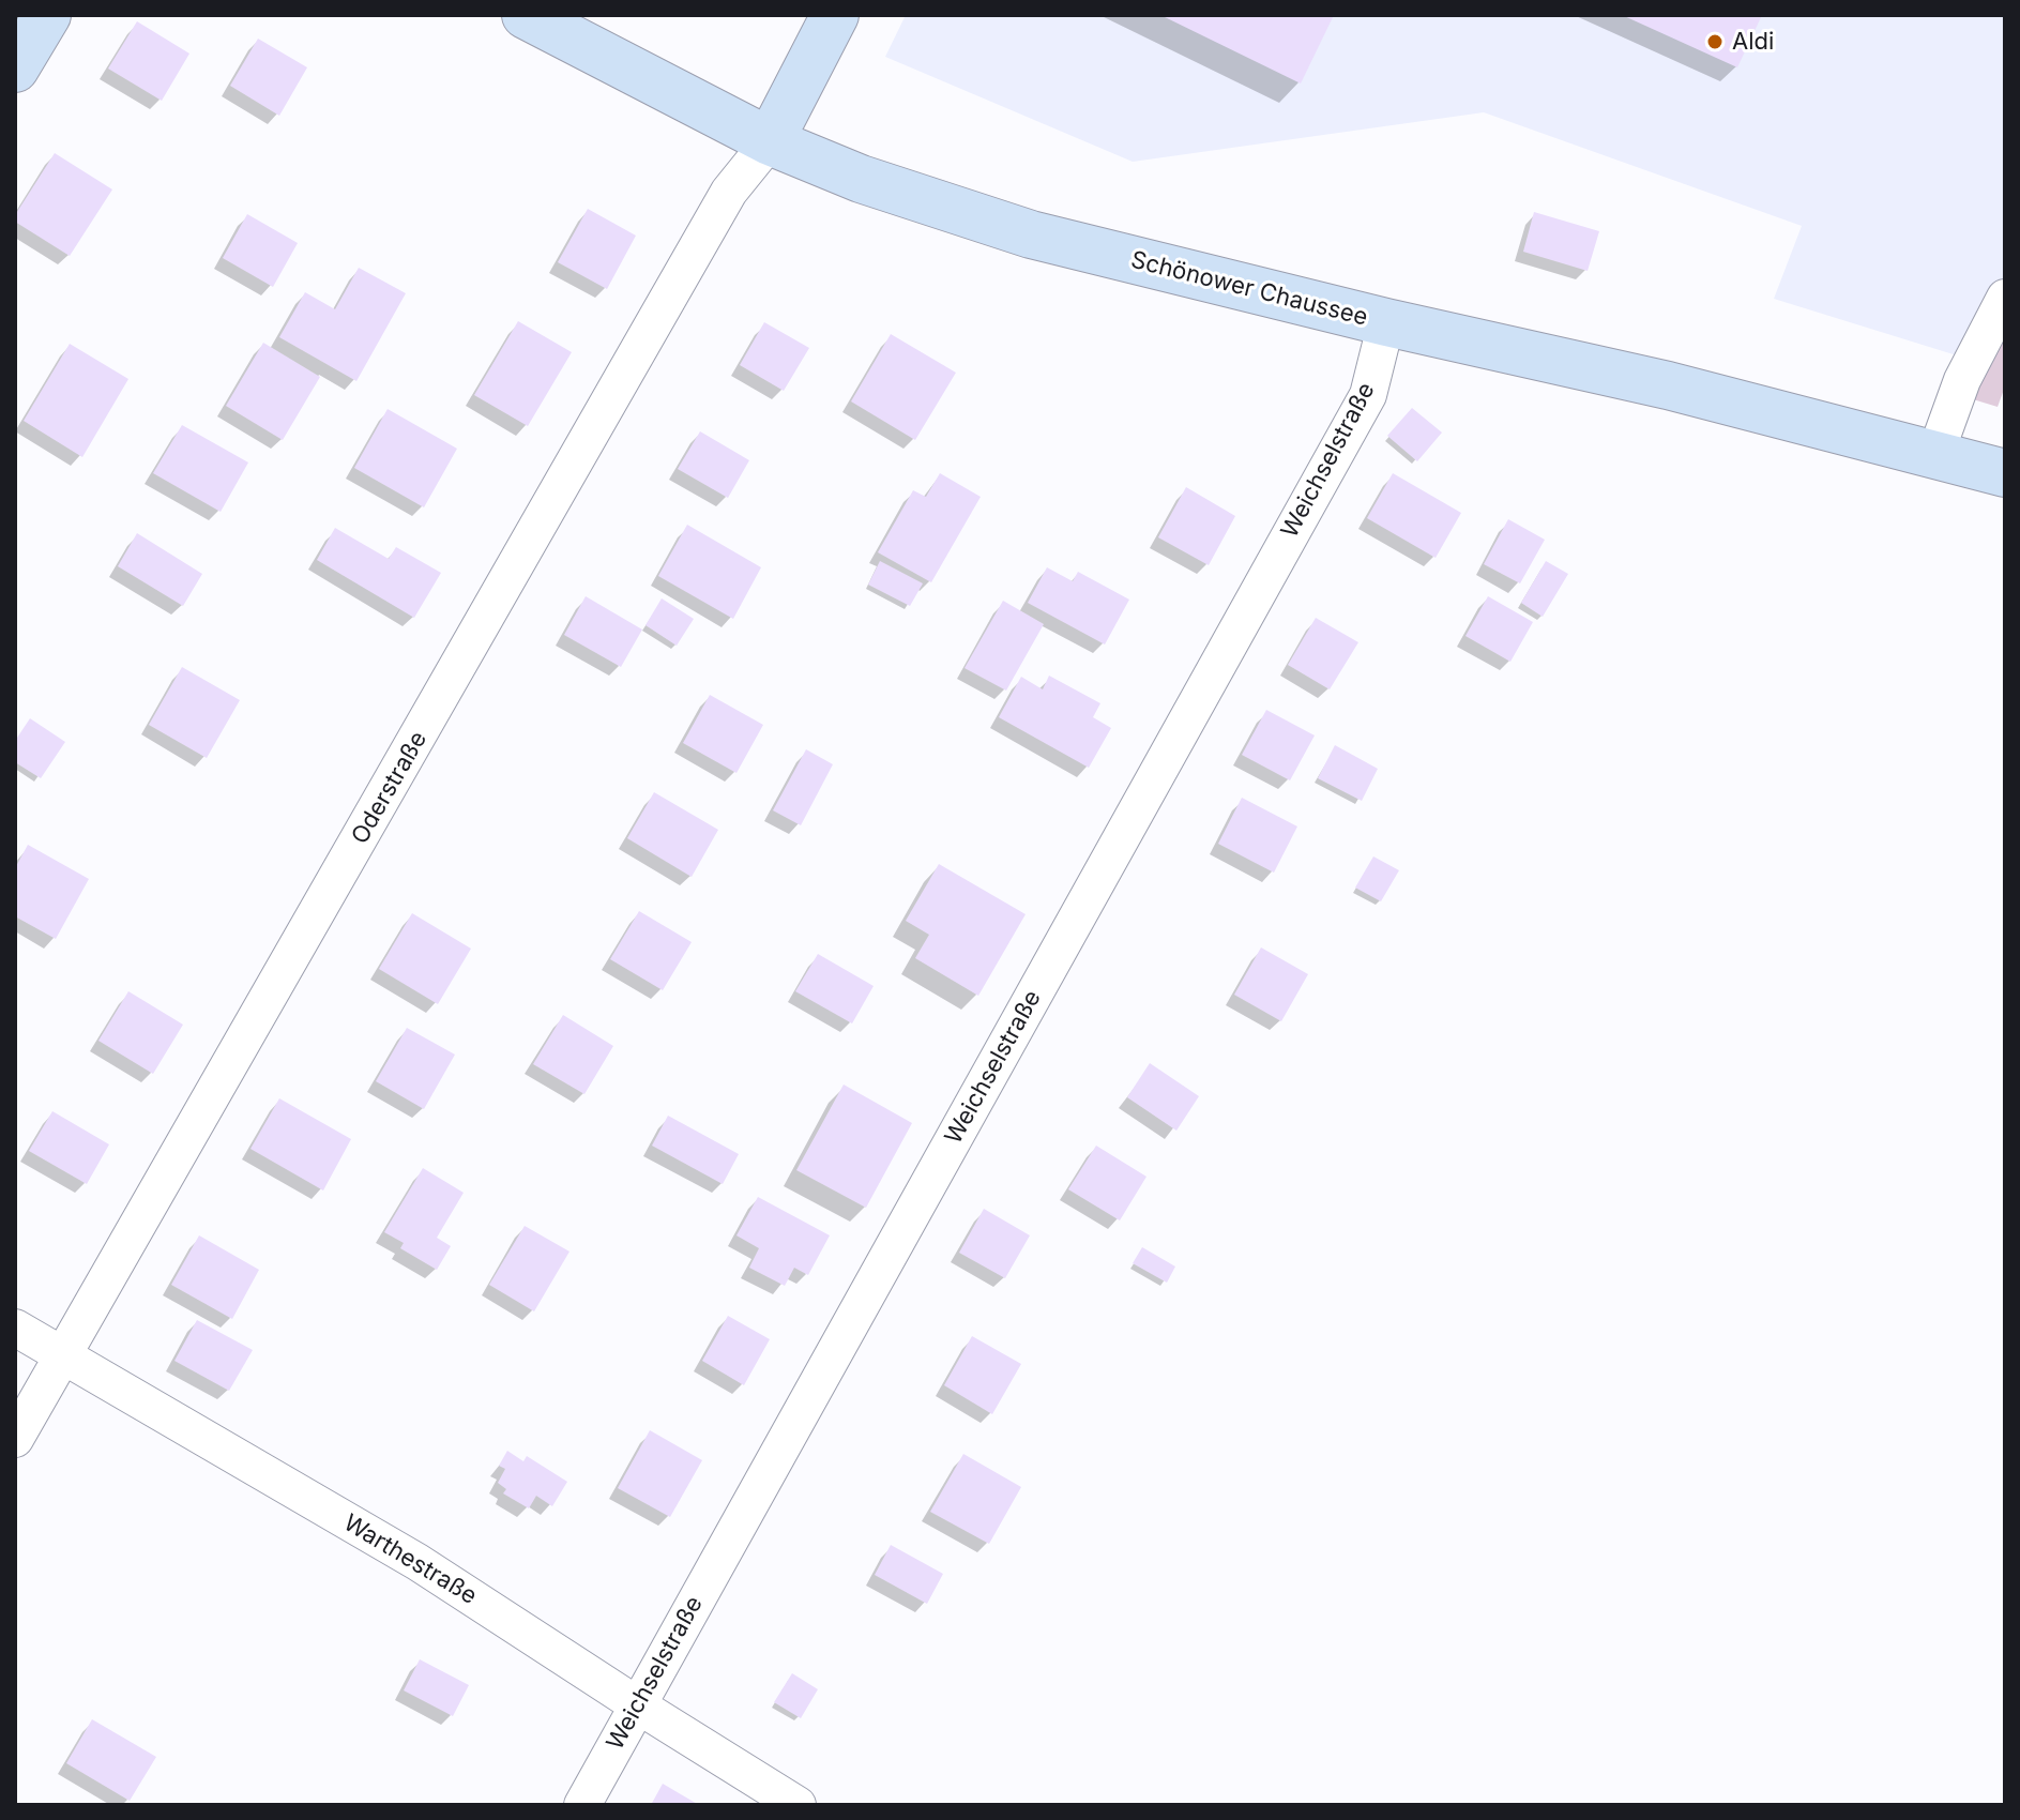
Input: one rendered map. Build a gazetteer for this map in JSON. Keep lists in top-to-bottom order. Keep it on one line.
{"streets":{"main road":["Schönower Chaussee"],"street":["Weichselstraße","Oderstraße","Warthestraße"]},"crossings":[["Schönower Chaussee","Weichselstraße"],["Schönower Chaussee","Oderstraße"],["Weichselstraße","Warthestraße"],["Oderstraße","Warthestraße"]],"places":["Aldi"]}
